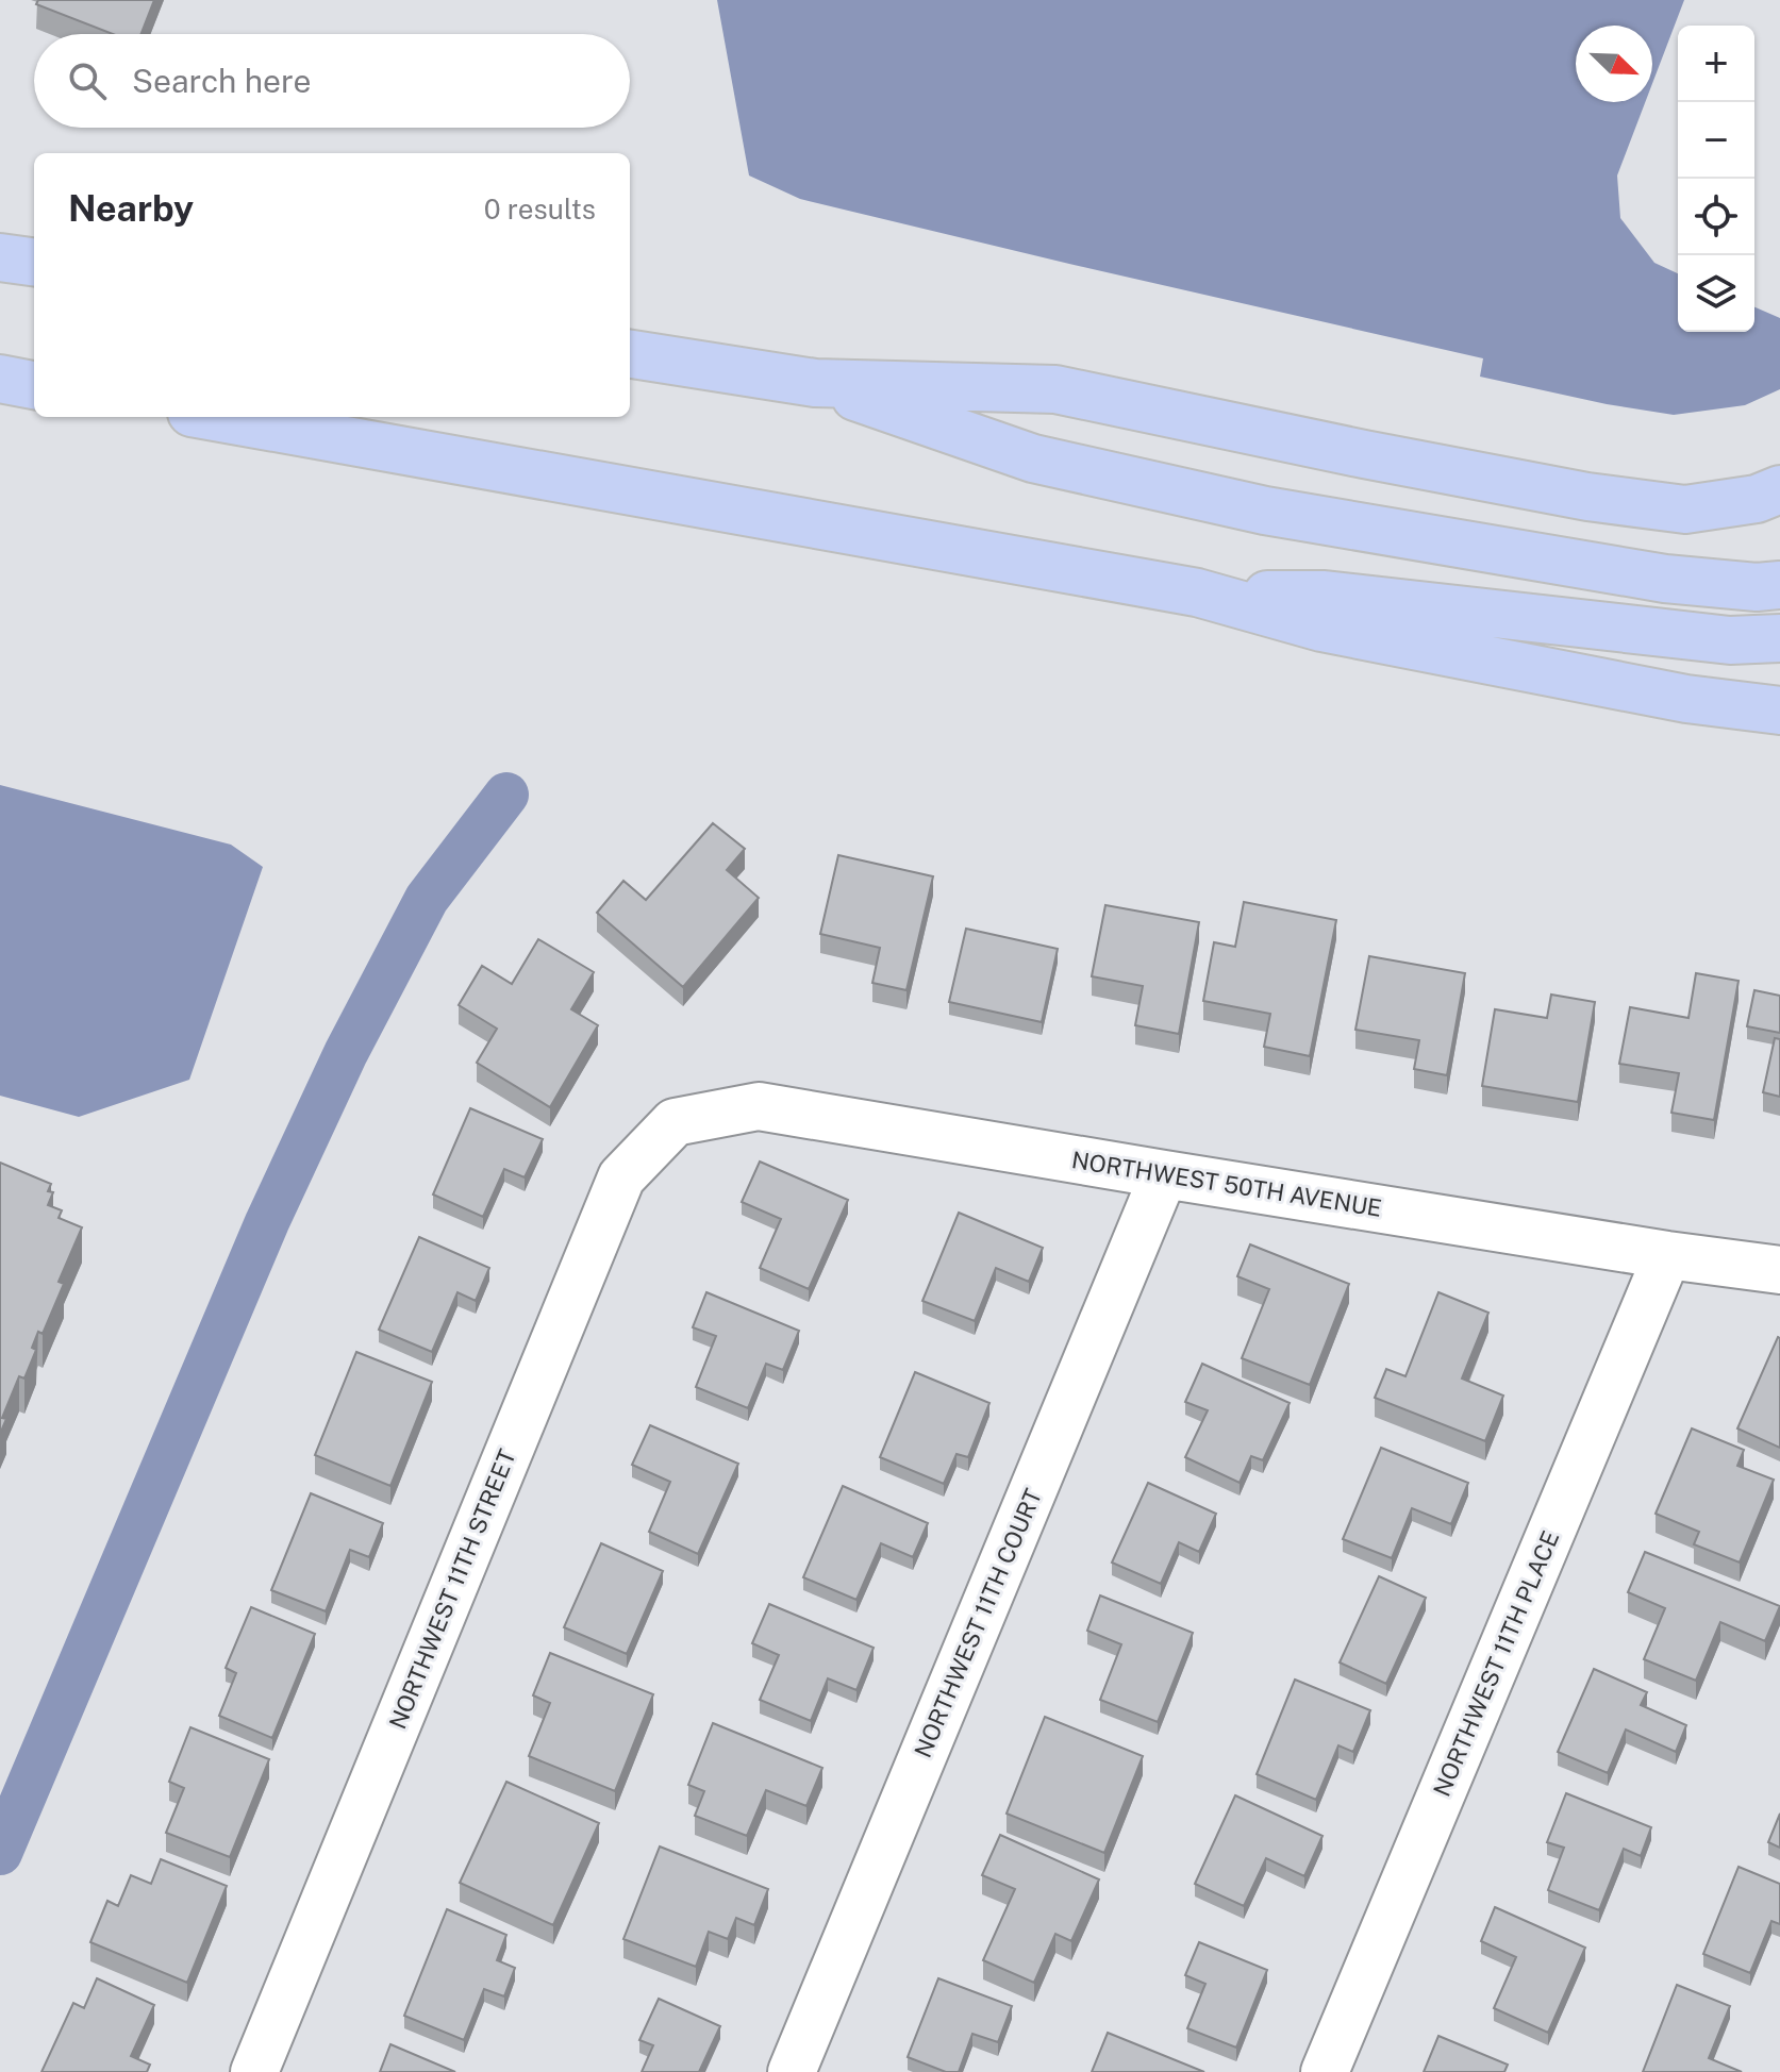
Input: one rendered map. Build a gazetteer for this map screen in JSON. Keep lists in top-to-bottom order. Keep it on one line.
{"streets":{"street":["NORTHWEST 50TH AVENUE","NORTHWEST 11TH STREET","NORTHWEST 11TH COURT","NORTHWEST 11TH PLACE"]},"crossings":[["NORTHWEST 50TH AVENUE","NORTHWEST 11TH STREET"],["NORTHWEST 50TH AVENUE","NORTHWEST 11TH COURT"],["NORTHWEST 50TH AVENUE","NORTHWEST 11TH PLACE"]],"north":"bottom right","page":{"map_buttons":["+","−"],"search":"Search here","heading":["Nearby","0 results"]}}
